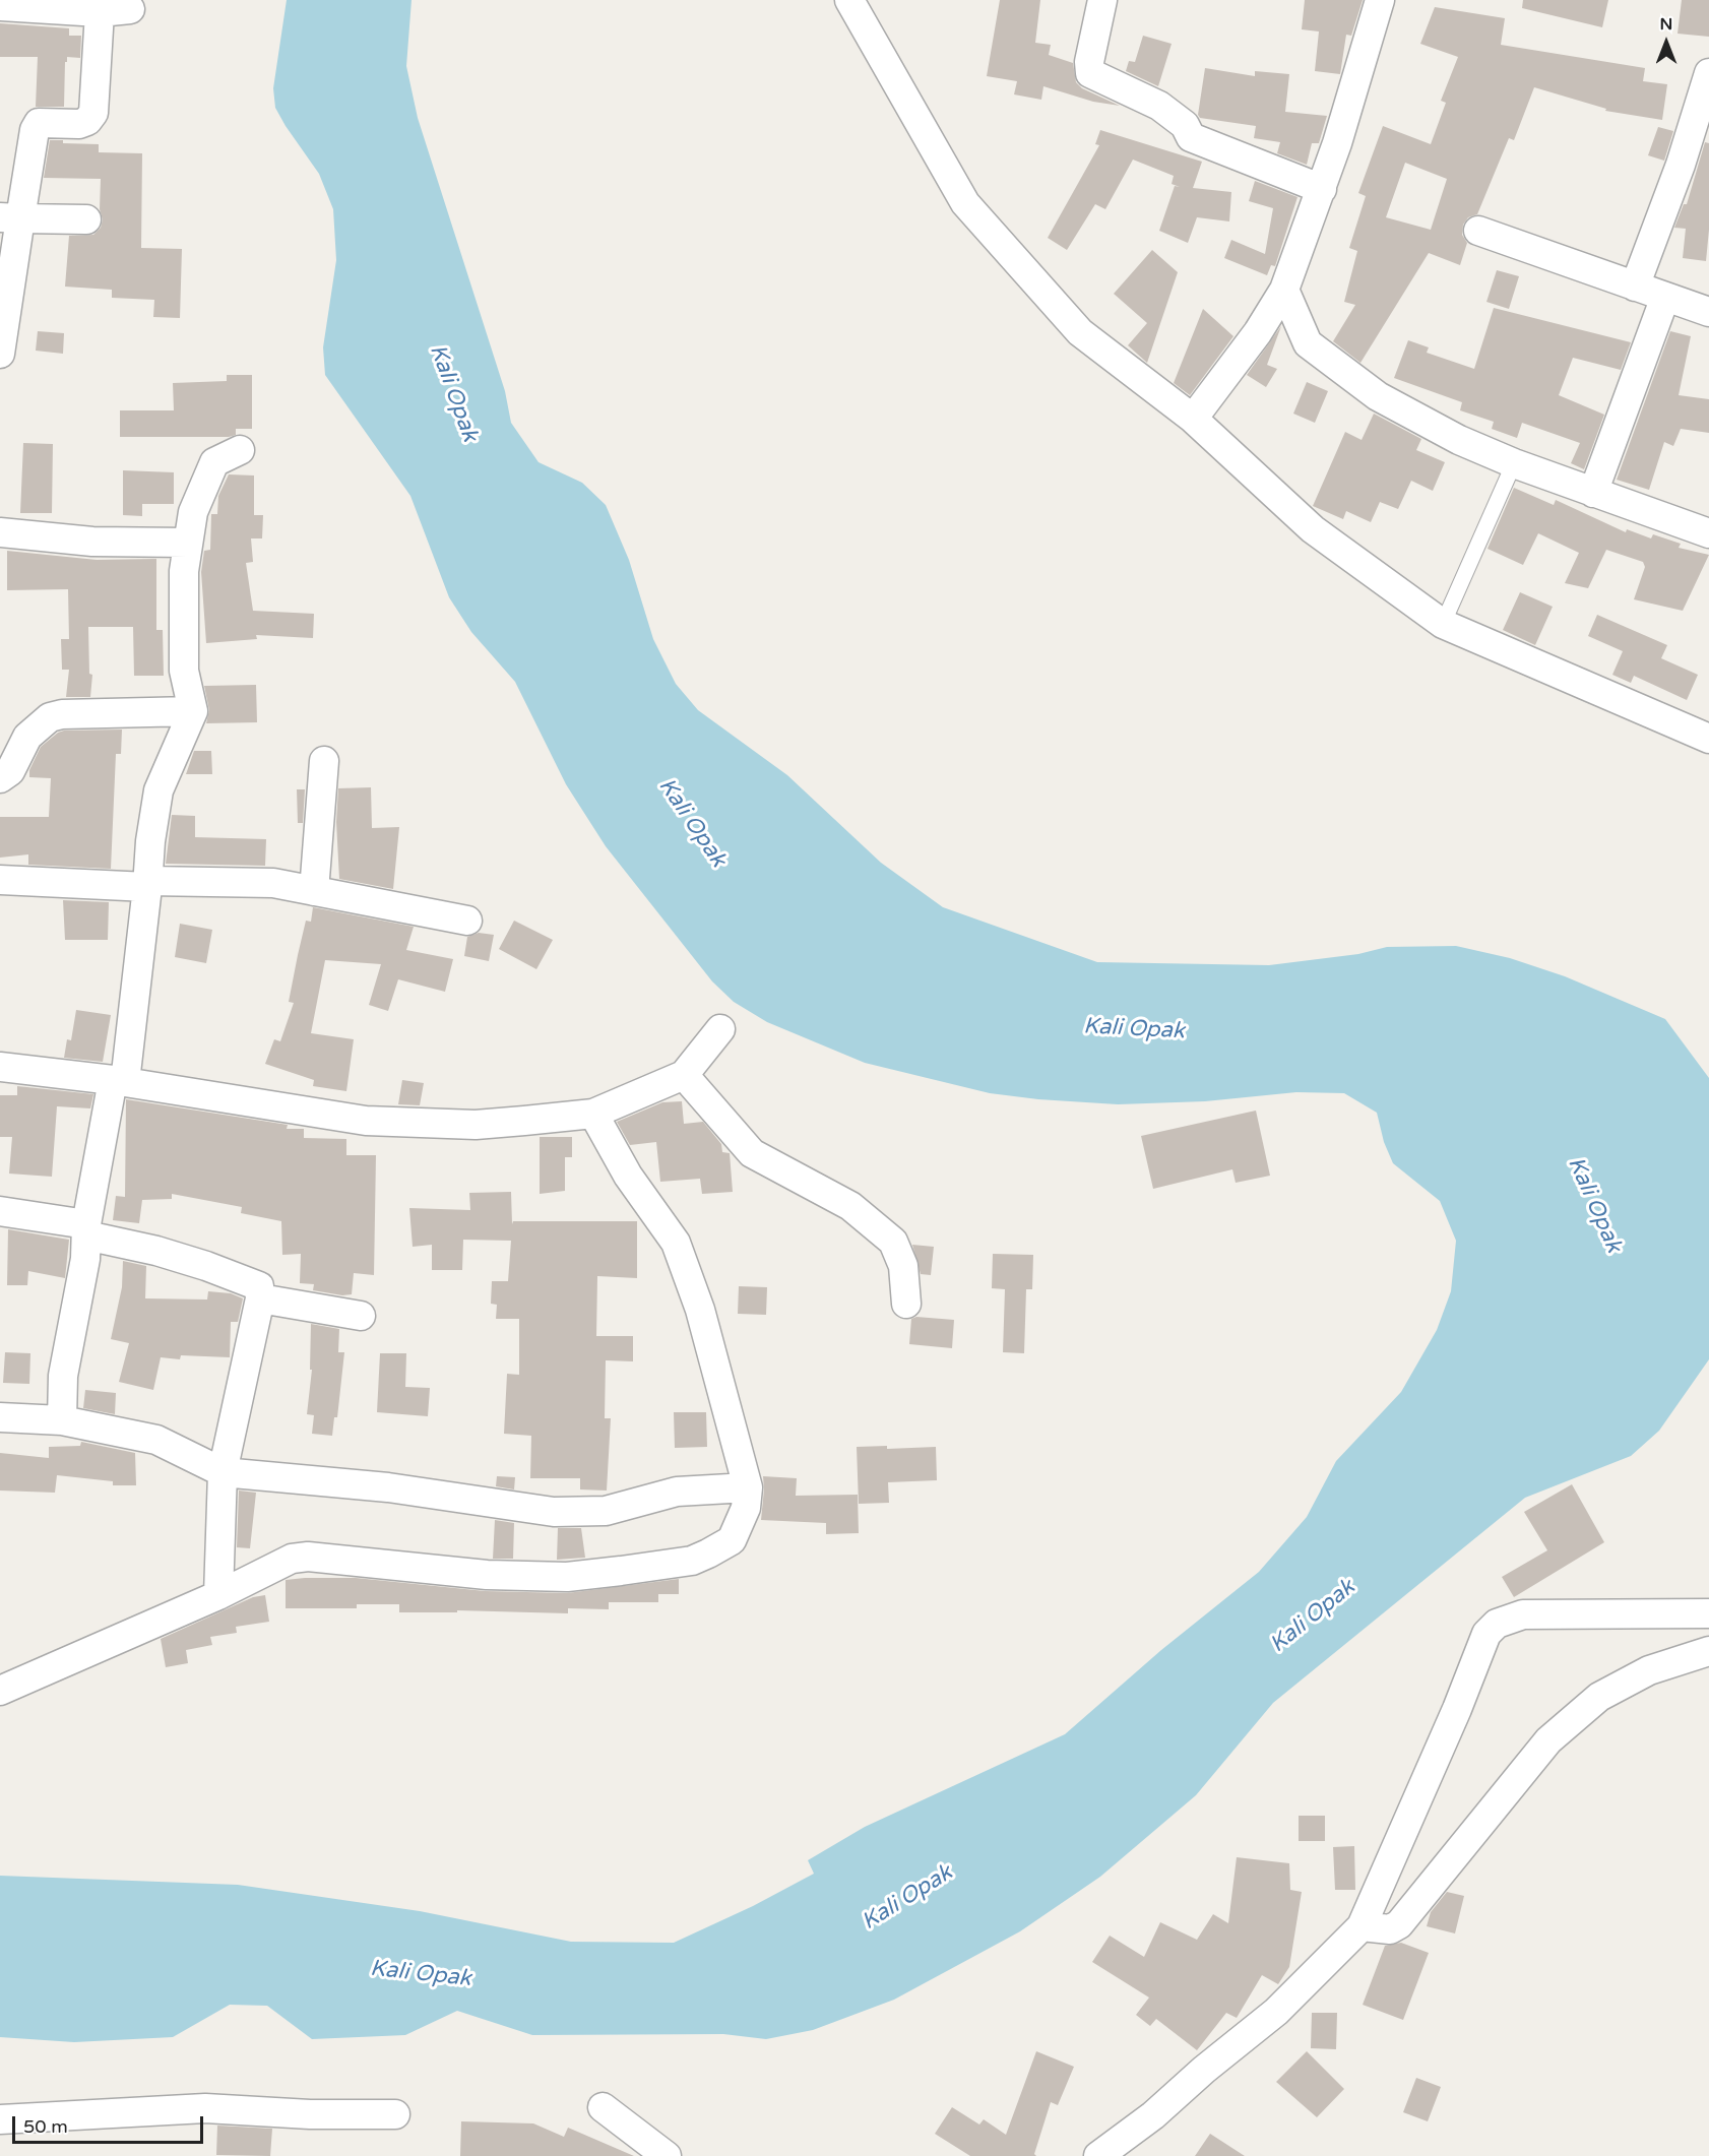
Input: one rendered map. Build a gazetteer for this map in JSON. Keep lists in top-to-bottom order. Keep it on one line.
{"water":["Kali Opak"],"scale_bar":"50 m","north":"top"}
